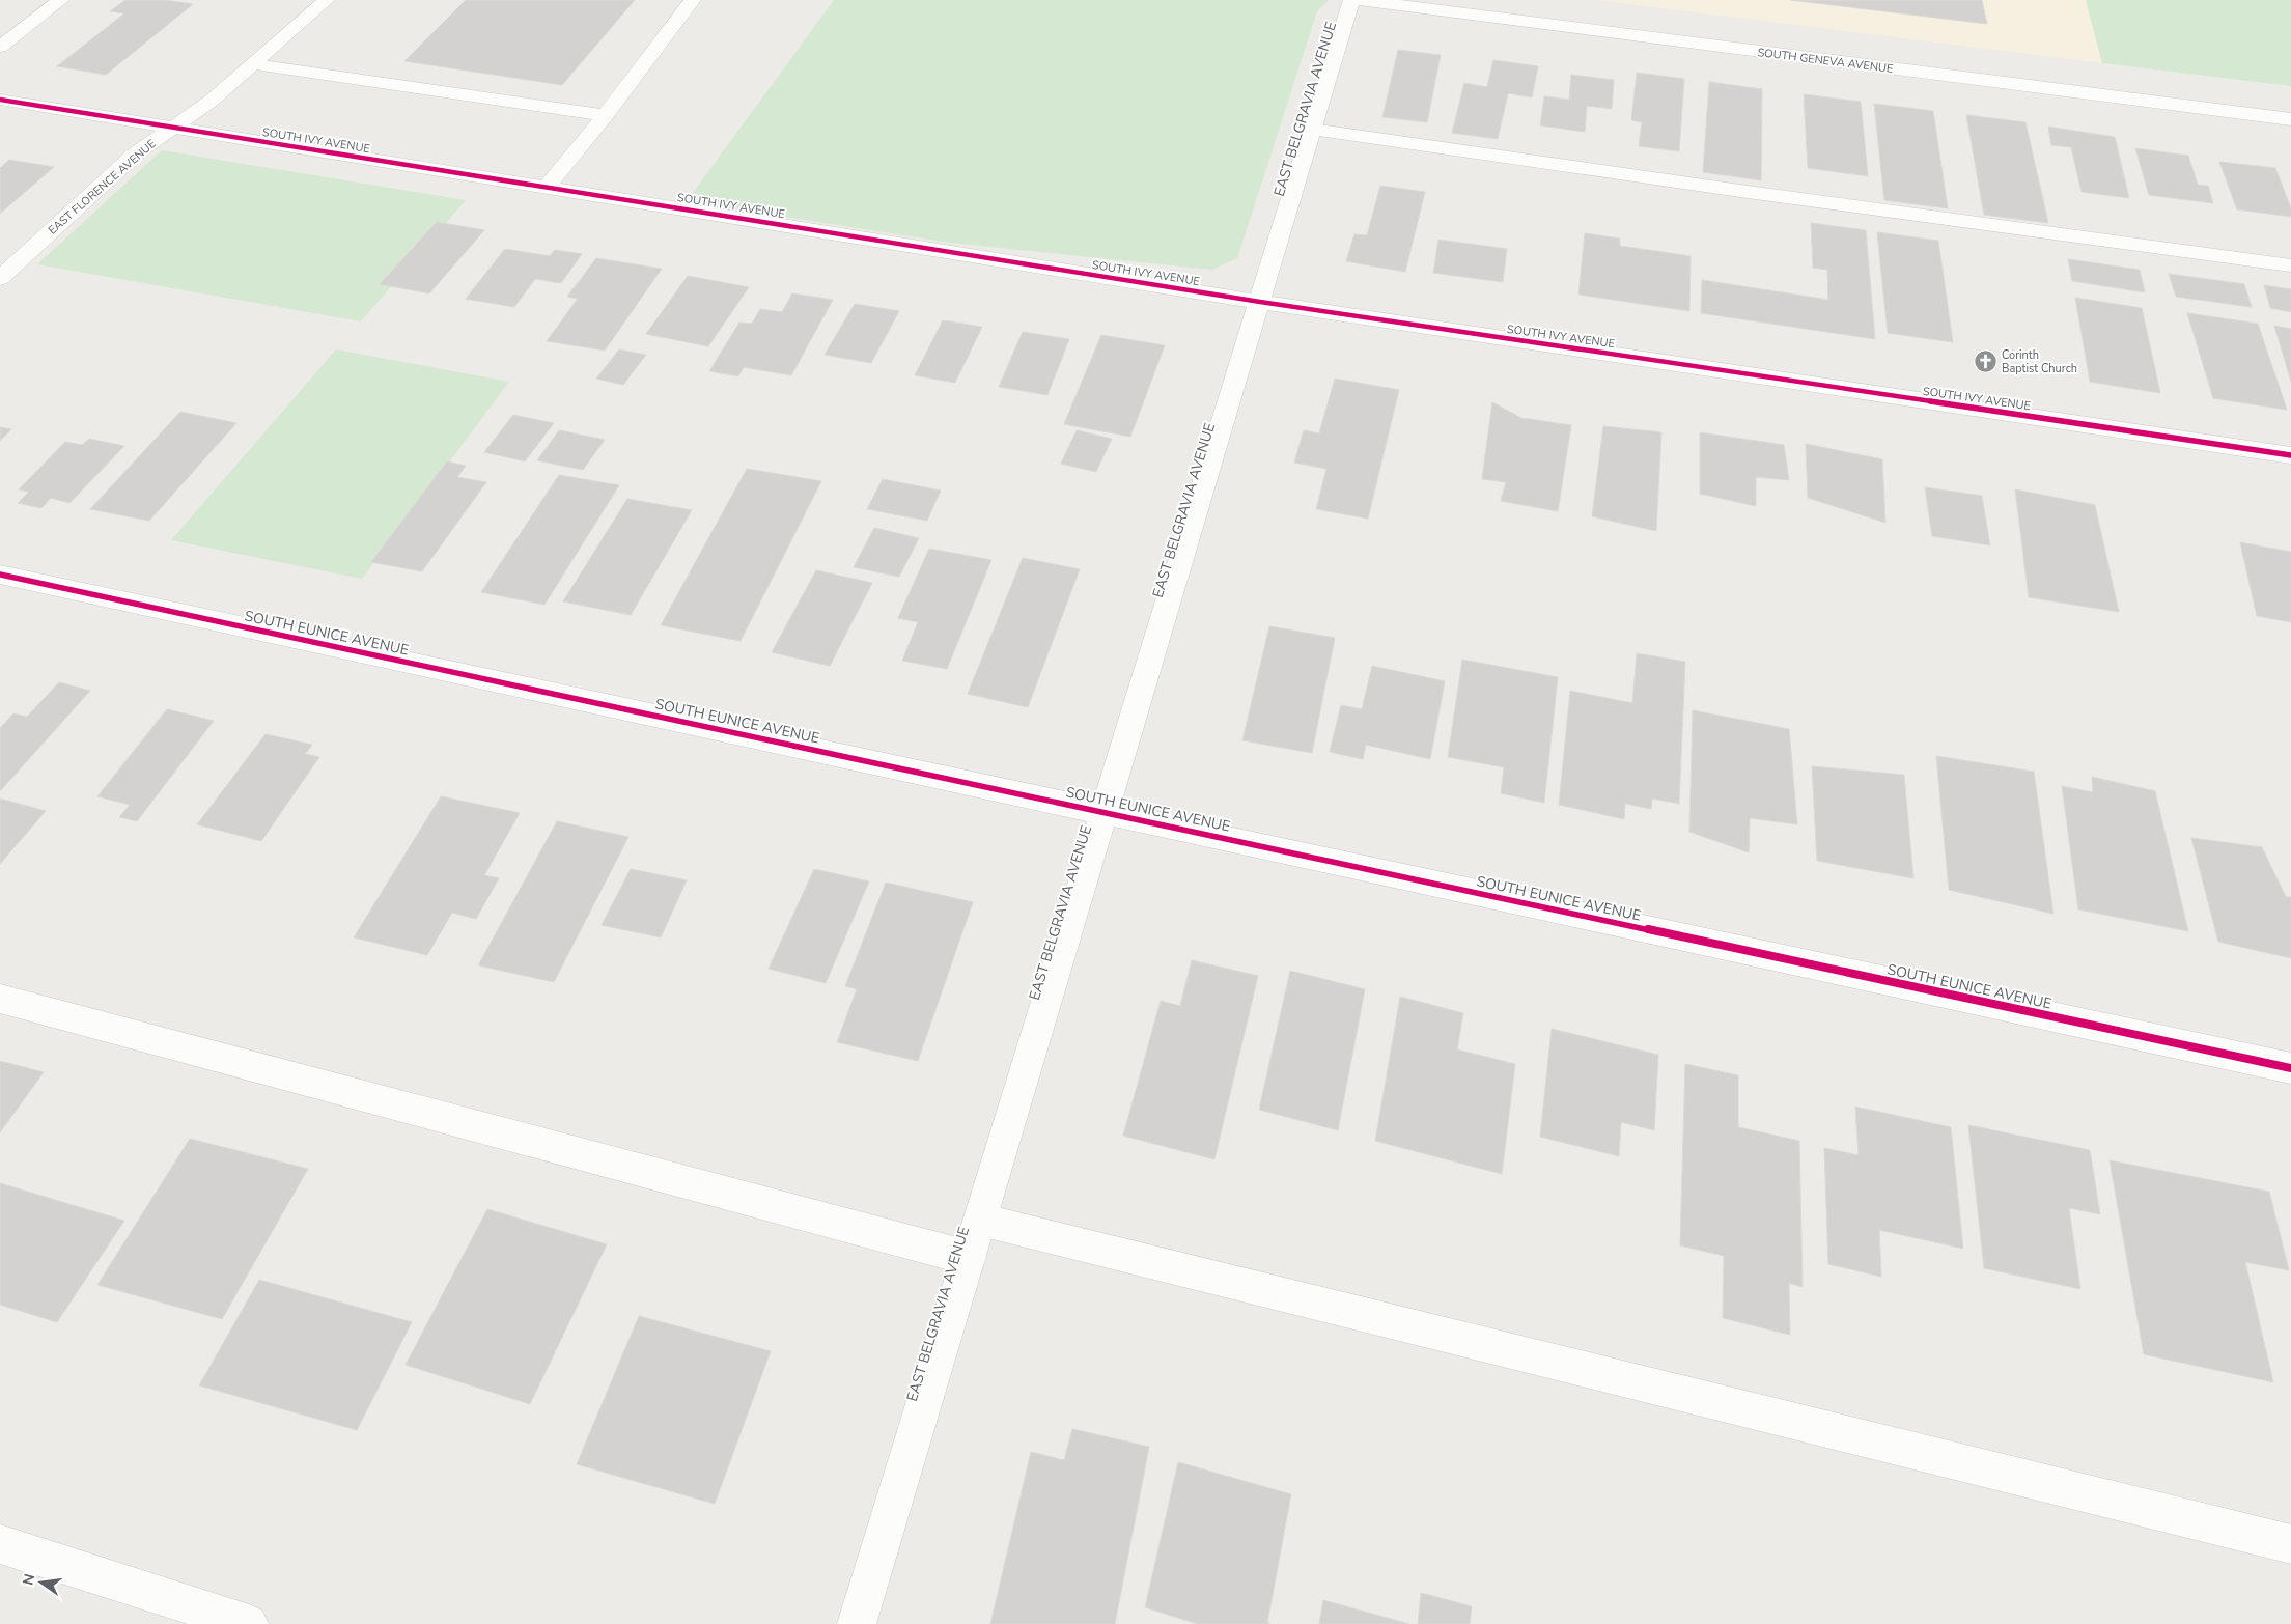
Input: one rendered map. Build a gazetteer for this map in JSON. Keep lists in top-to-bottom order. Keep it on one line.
{"streets":{"street":["SOUTH GENEVA AVENUE","EAST BELGRAVIA AVENUE","SOUTH IVY AVENUE","EAST FLORENCE AVENUE","SOUTH EUNICE AVENUE"]},"crossings":[["EAST BELGRAVIA AVENUE","SOUTH IVY AVENUE"],["EAST BELGRAVIA AVENUE","SOUTH EUNICE AVENUE"],["SOUTH IVY AVENUE","EAST FLORENCE AVENUE"]],"places":{"church":["Corinth Baptist Church"]},"north":"left"}
